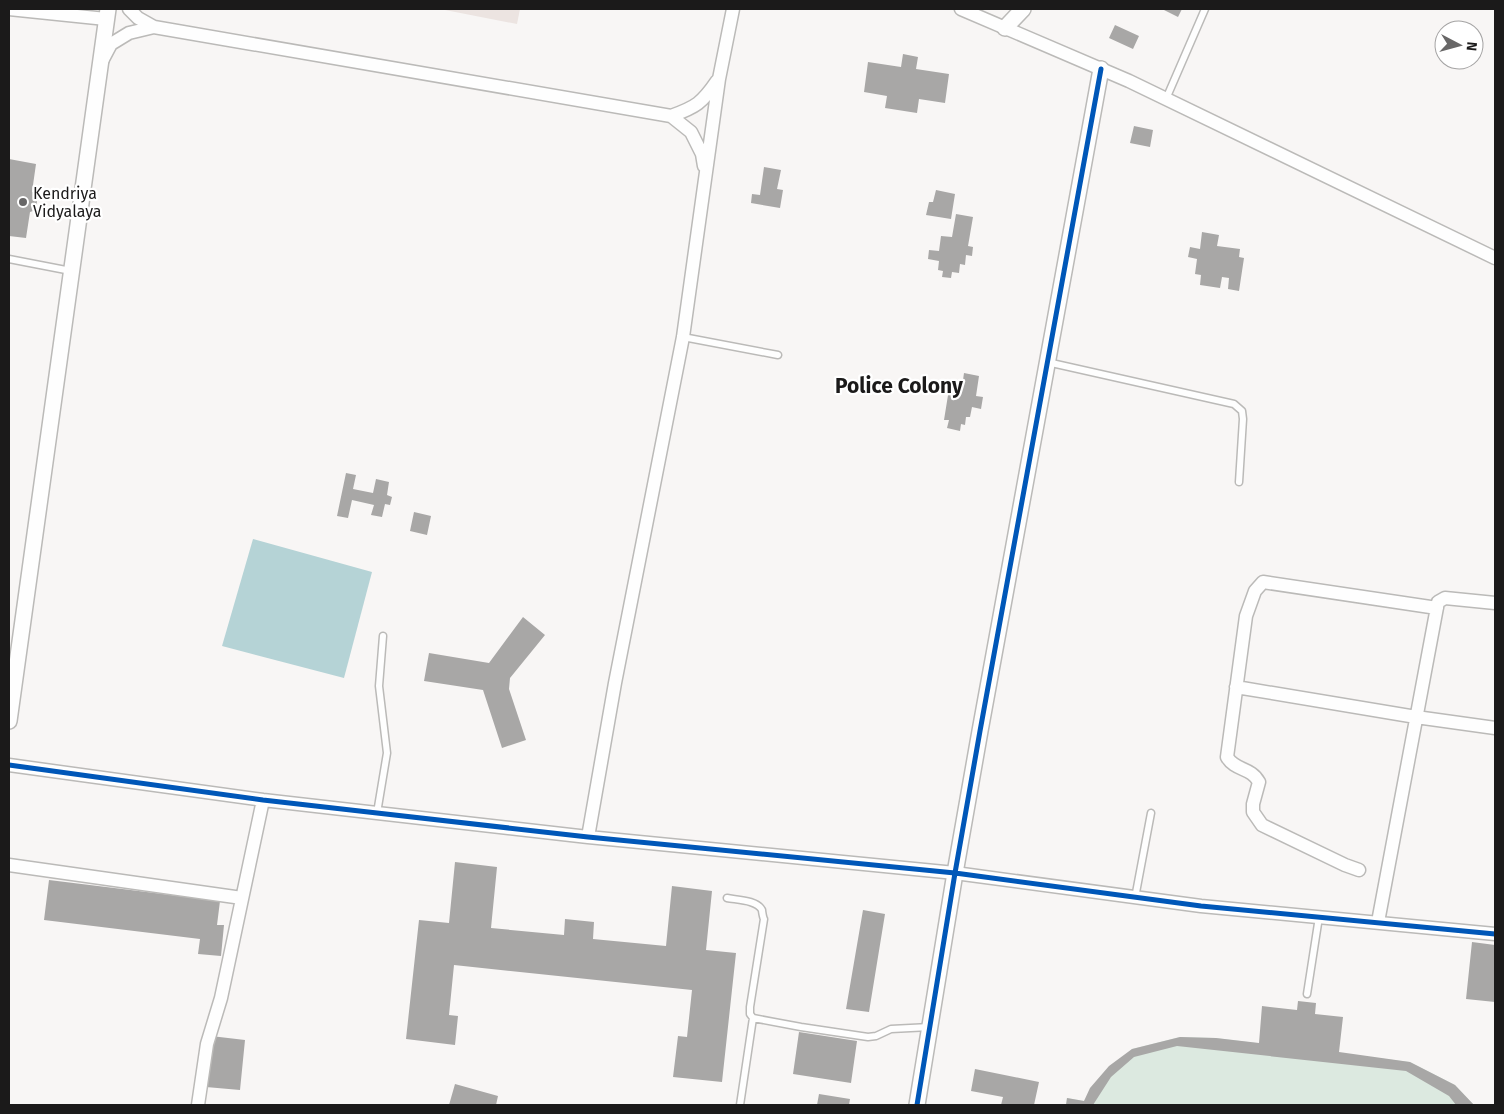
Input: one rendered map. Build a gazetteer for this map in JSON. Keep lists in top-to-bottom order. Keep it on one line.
{"districts":["Police Colony"],"places":["Kendriya Vidyalaya"],"north":"right"}
